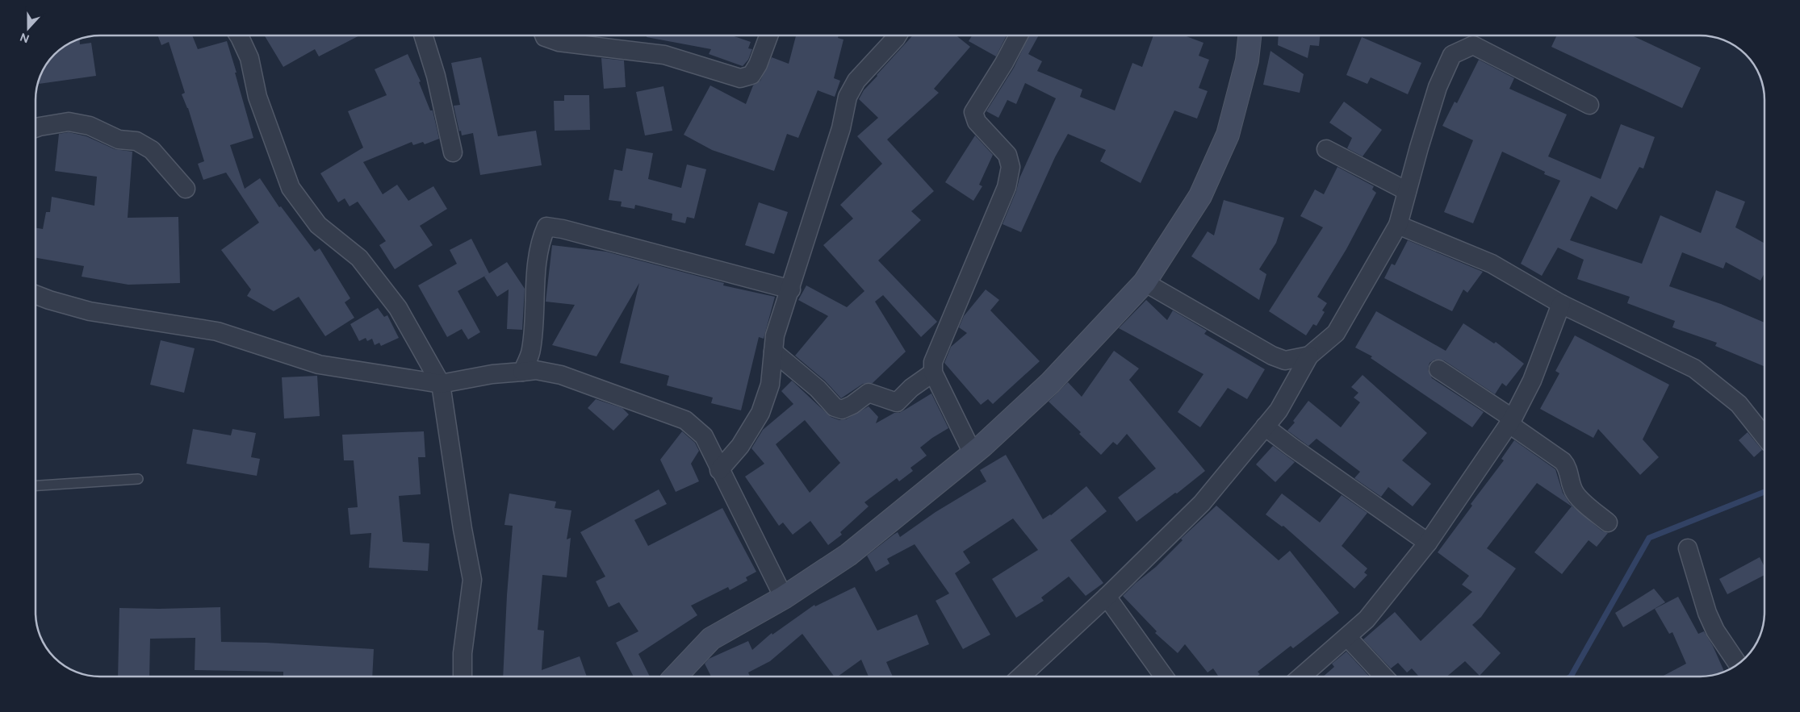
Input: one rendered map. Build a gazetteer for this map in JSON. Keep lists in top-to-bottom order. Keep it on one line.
{"north":"bottom"}
